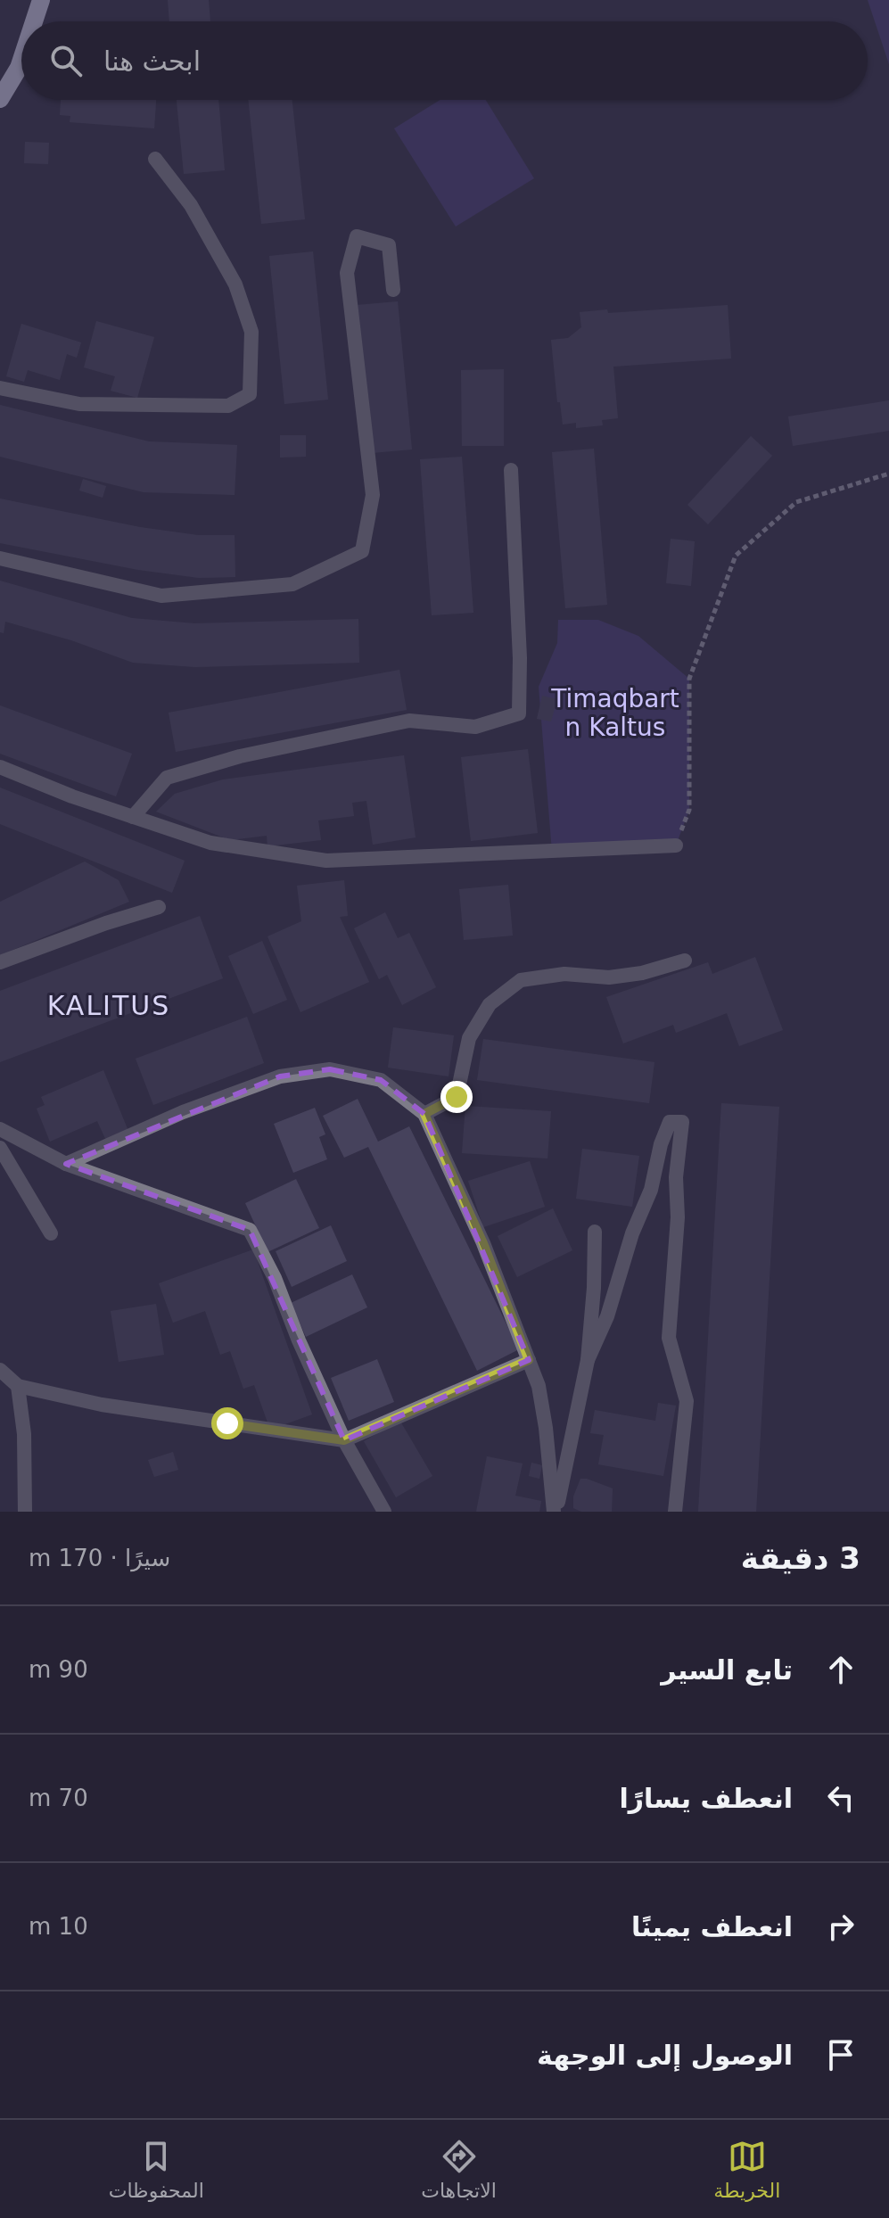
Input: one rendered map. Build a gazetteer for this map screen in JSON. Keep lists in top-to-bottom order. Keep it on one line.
{"districts":["KALITUS"],"parks":["Timaqbart n Kaltus"],"page":{"search":"ابحث هنا","heading":["3 دقيقة","سيرًا · 170 m"],"list":[["تابع السير","90 m"],["انعطف يسارًا","70 m"],["انعطف يمينًا","10 m"],"الوصول إلى الوجهة"],"nav":["الخريطة","الاتجاهات","المحفوظات"]}}
